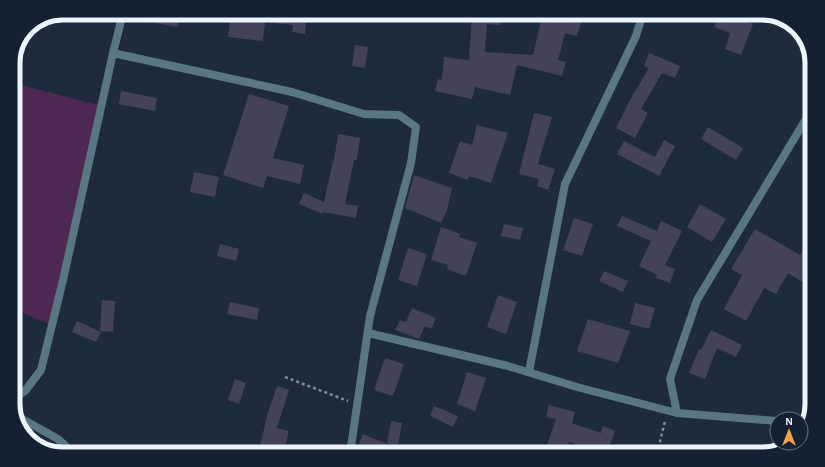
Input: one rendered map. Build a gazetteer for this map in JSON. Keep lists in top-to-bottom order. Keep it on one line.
{"north":"top"}
